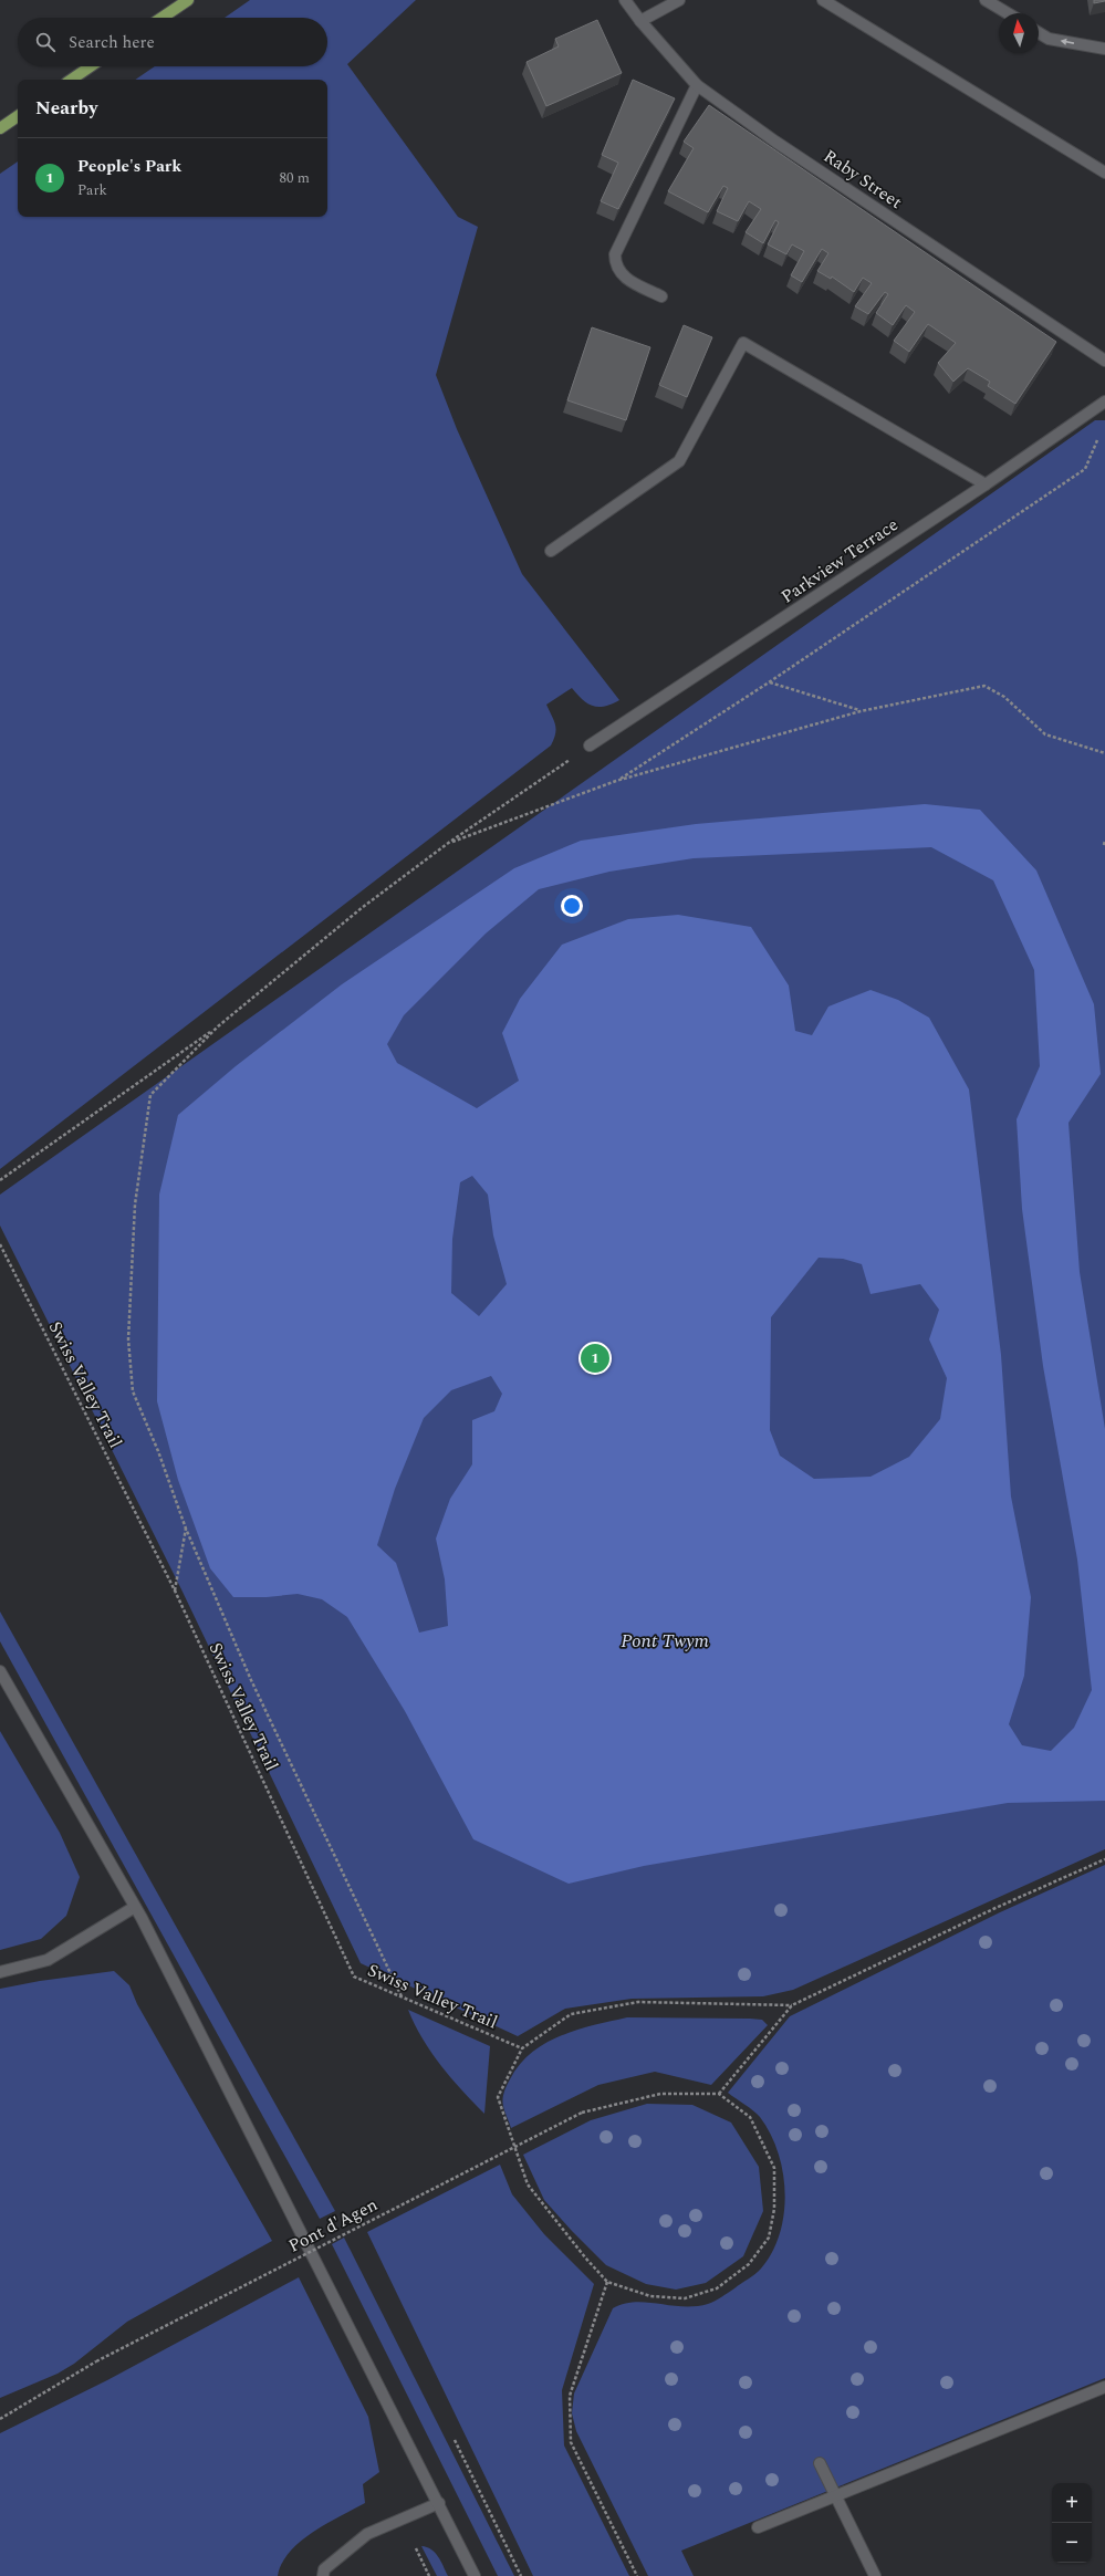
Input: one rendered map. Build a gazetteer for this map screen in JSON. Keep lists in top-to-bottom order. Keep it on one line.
{"streets":{"street":["Raby Street","Parkview Terrace"],"path":["Swiss Valley Trail","Pont d'Agen"]},"water":["Pont Twym"],"north":"top","page":{"search":"Search here","heading":"Nearby","list":[{"mark":"1","name":"People's Park","note":"Park","value":"80 m"}],"pins":"1","map_buttons":["+","−"]}}
